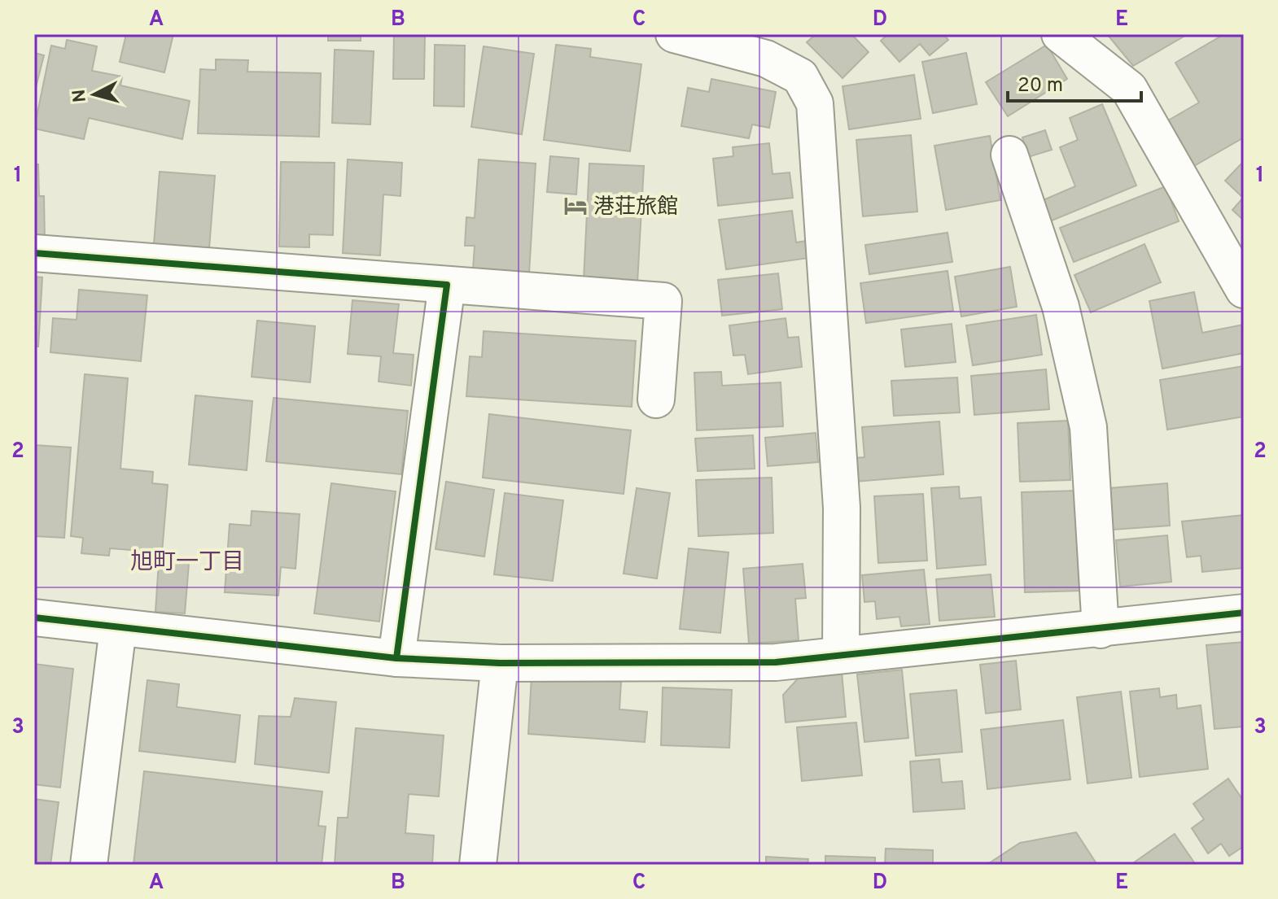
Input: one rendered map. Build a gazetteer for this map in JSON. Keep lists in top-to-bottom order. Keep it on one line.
{"districts":["旭町一丁目"],"places":{"hotel":["港荘旅館"]},"scale_bar":"20 m","north":"left","grid":{"columns":["A","B","C","D","E"],"rows":["1","2","3"]}}
